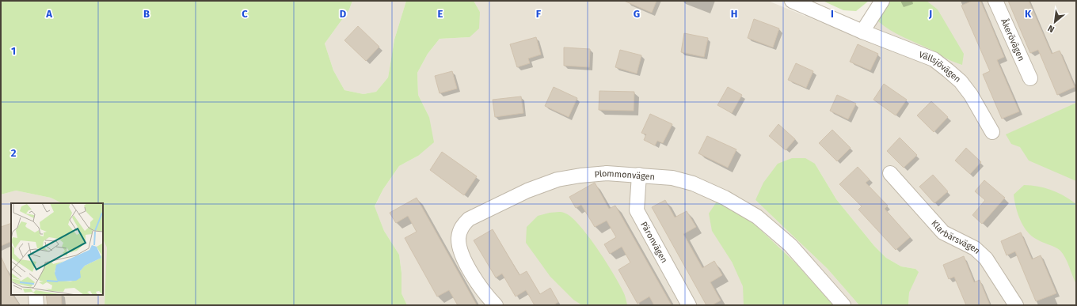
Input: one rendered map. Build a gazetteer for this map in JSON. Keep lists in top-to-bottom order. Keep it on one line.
{"streets":{"street":["Åkerövägen","Vällsjövägen","Plommonvägen","Klarbärsvägen","Päronvägen"]},"crossings":[["Plommonvägen","Päronvägen"]],"north":"bottom left","grid":{"columns":["A","B","C","D","E","F","G","H","I","J","K"],"rows":["1","2"]}}
